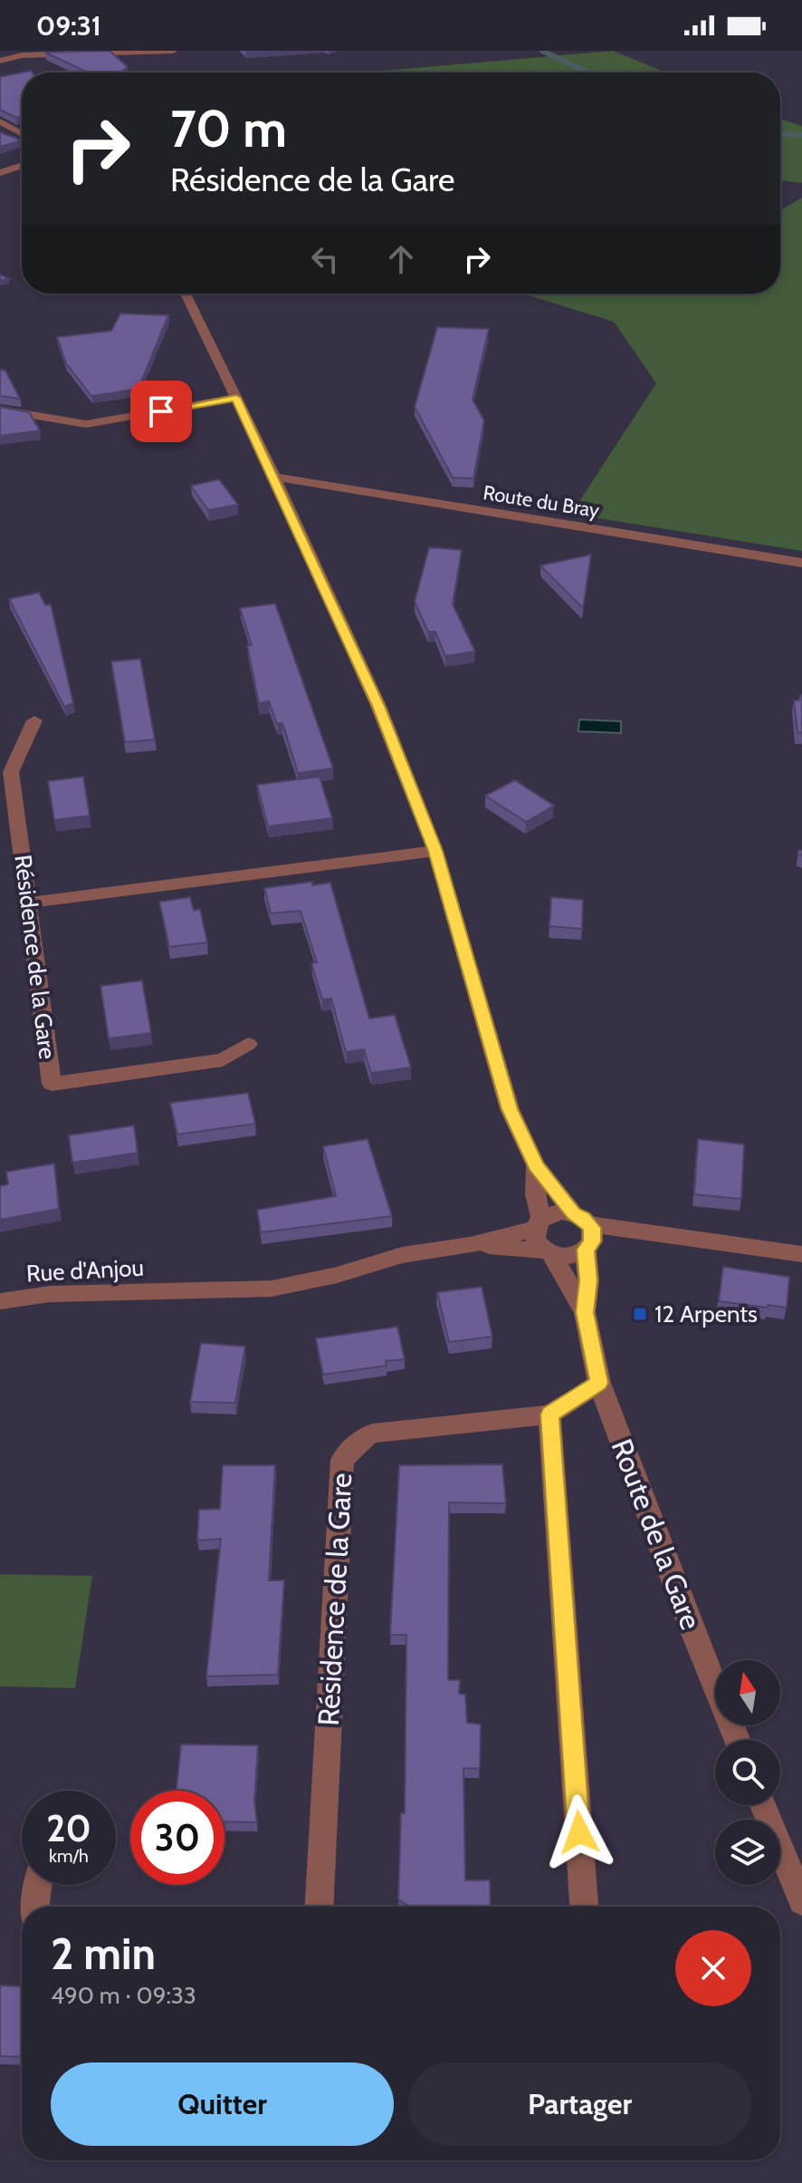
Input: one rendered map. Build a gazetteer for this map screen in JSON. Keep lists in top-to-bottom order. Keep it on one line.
{"streets":{"street":["Route du Bray","Résidence de la Gare","Rue d'Anjou","Route de la Gare"]},"crossings":[["Résidence de la Gare","Route de la Gare"]],"places":{"transit":["12 Arpents"]},"north":"top","page":{"status":"09:31","turn":["70 m","Résidence de la Gare"],"speed":"20 km/h","limit":"30","heading":["2 min","490 m · 09:33"],"buttons":["Quitter","Partager"]}}
